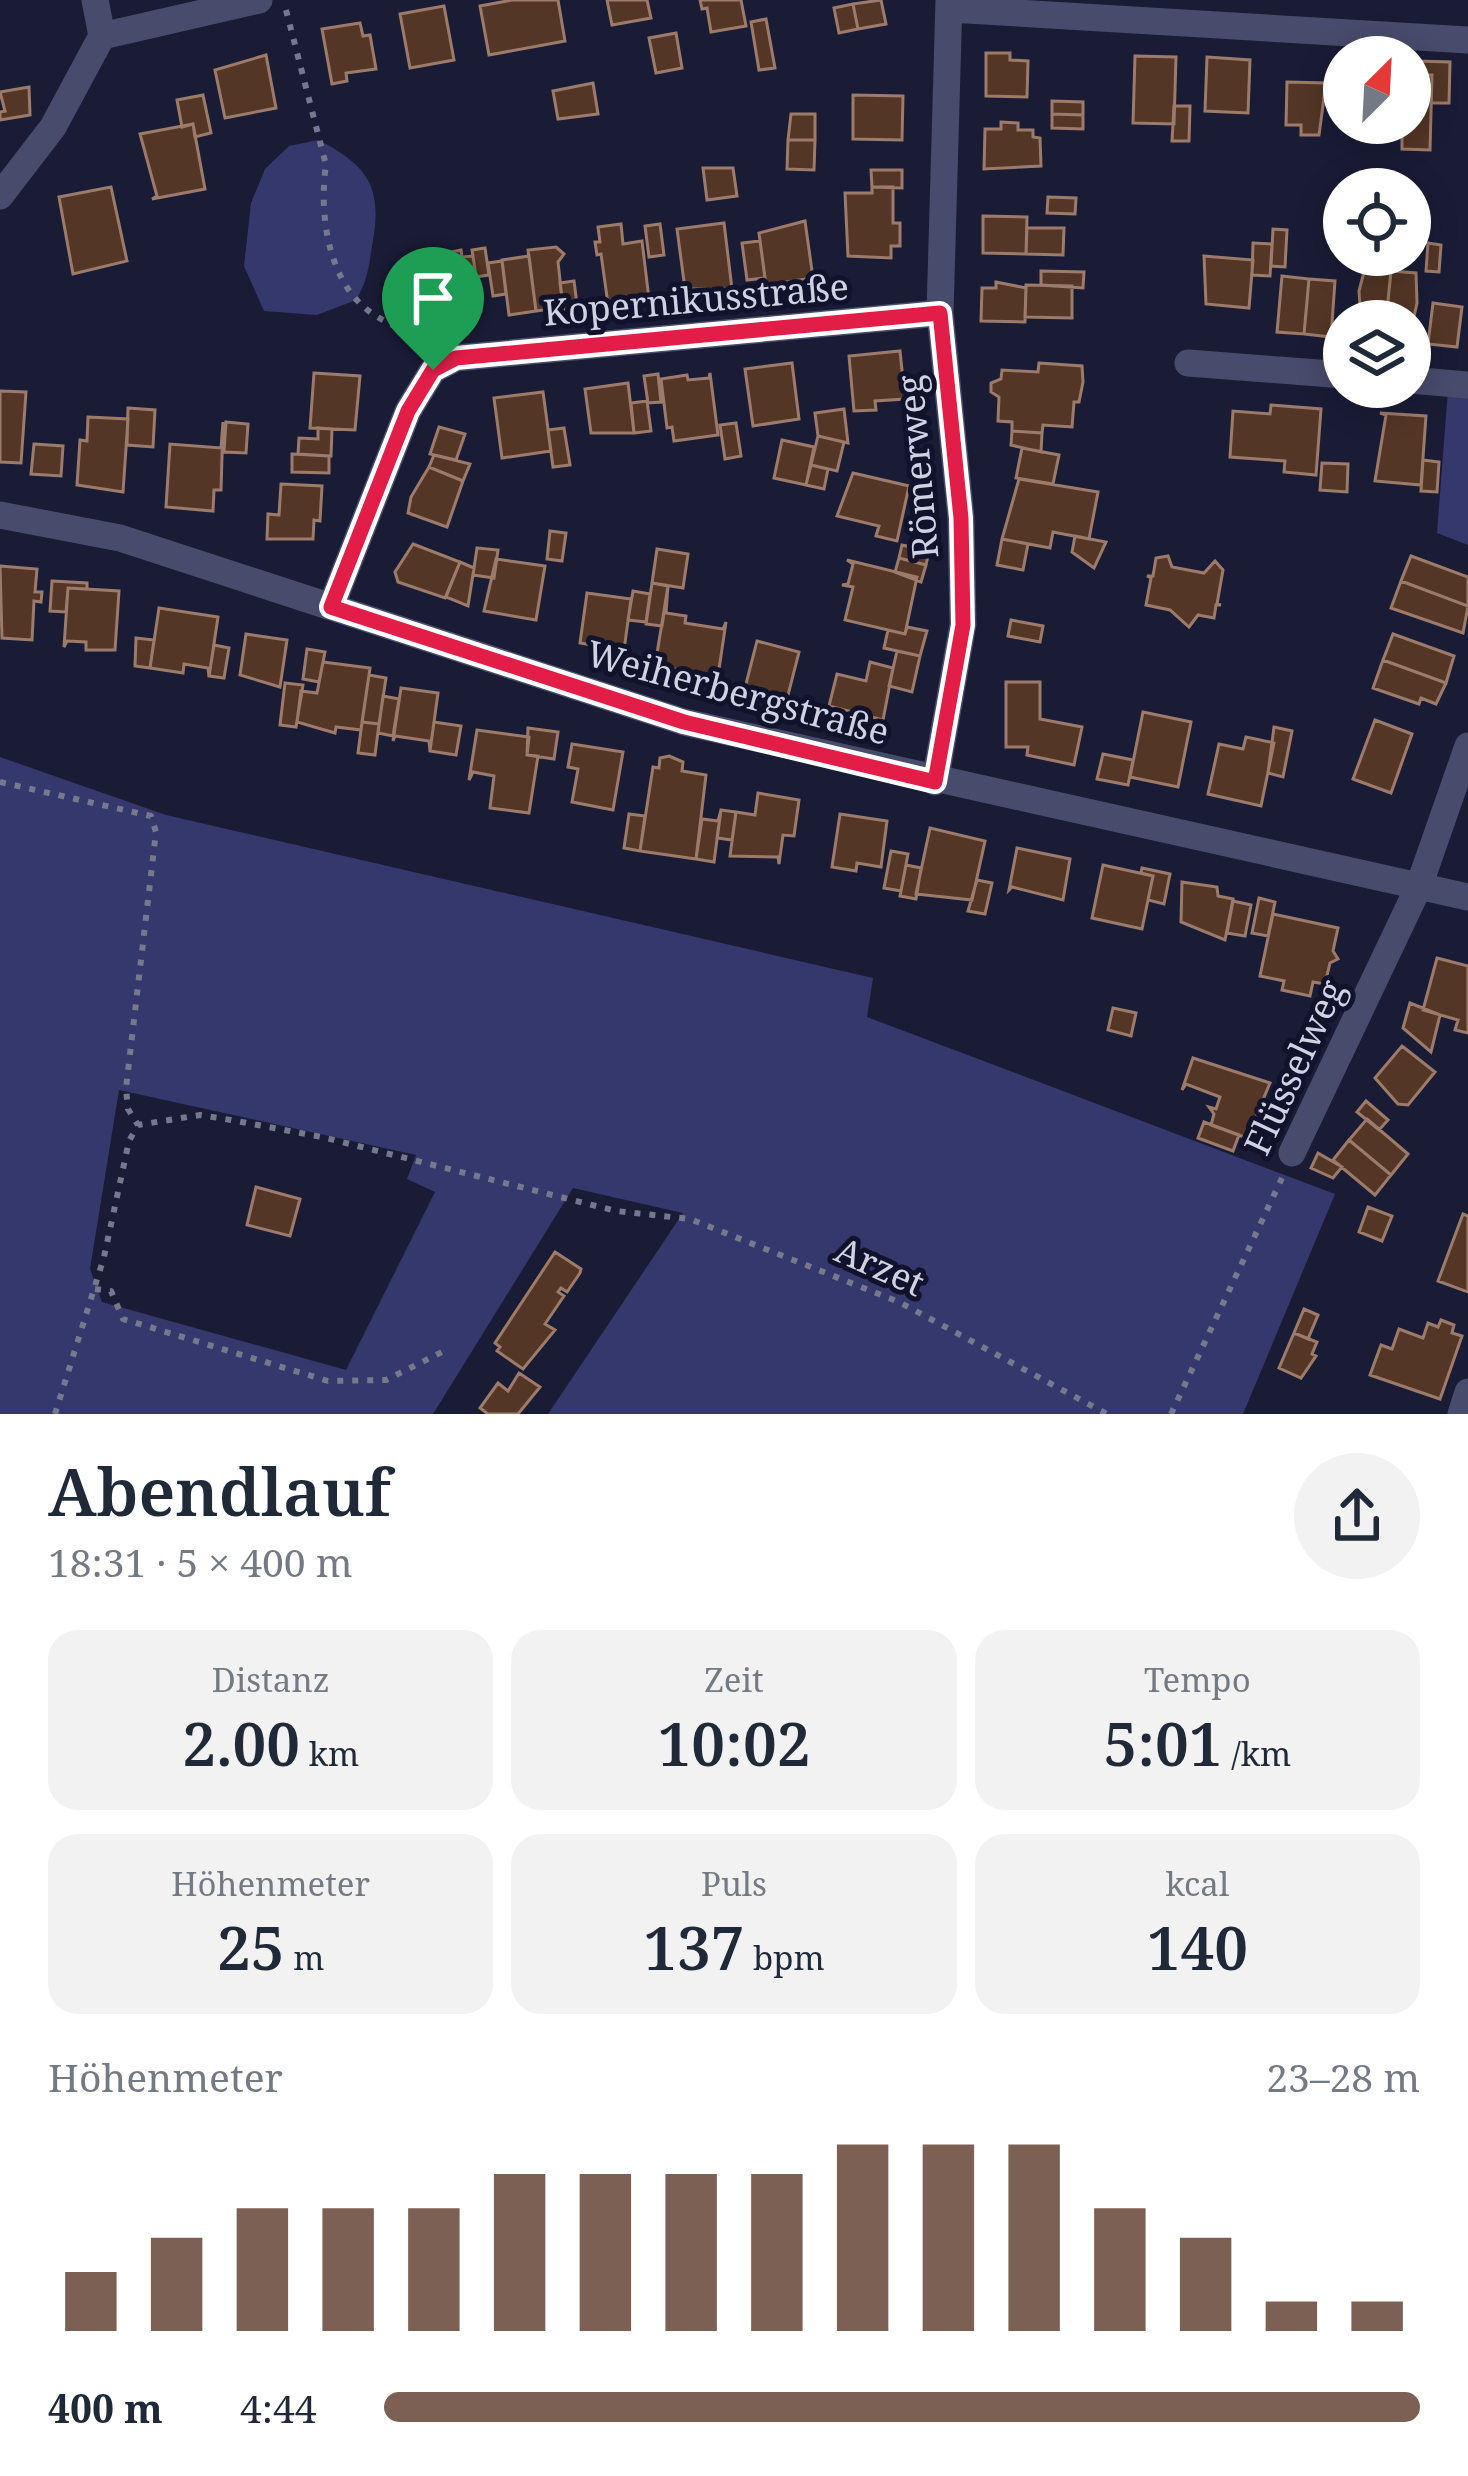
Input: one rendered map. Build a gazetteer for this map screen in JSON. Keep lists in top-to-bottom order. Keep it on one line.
{"streets":{"street":["Kopernikusstraße","Römerweg","Weiherbergstraße","Flüsselweg"],"path":["Arzet"]},"crossings":[["Kopernikusstraße","Römerweg"],["Römerweg","Weiherbergstraße"],["Weiherbergstraße","Flüsselweg"]],"north":"top right","page":{"heading":["Abendlauf","18:31 · 5 × 400 m"],"stats":[["Distanz","2.00 km"],["Zeit","10:02"],["Tempo","5:01 /km"],["Höhenmeter","25 m"],["Puls","137 bpm"],["kcal","140"]],"chart":["Höhenmeter","23–28 m"],"list":[{"name":"400 m","note":"4:44"}]}}
